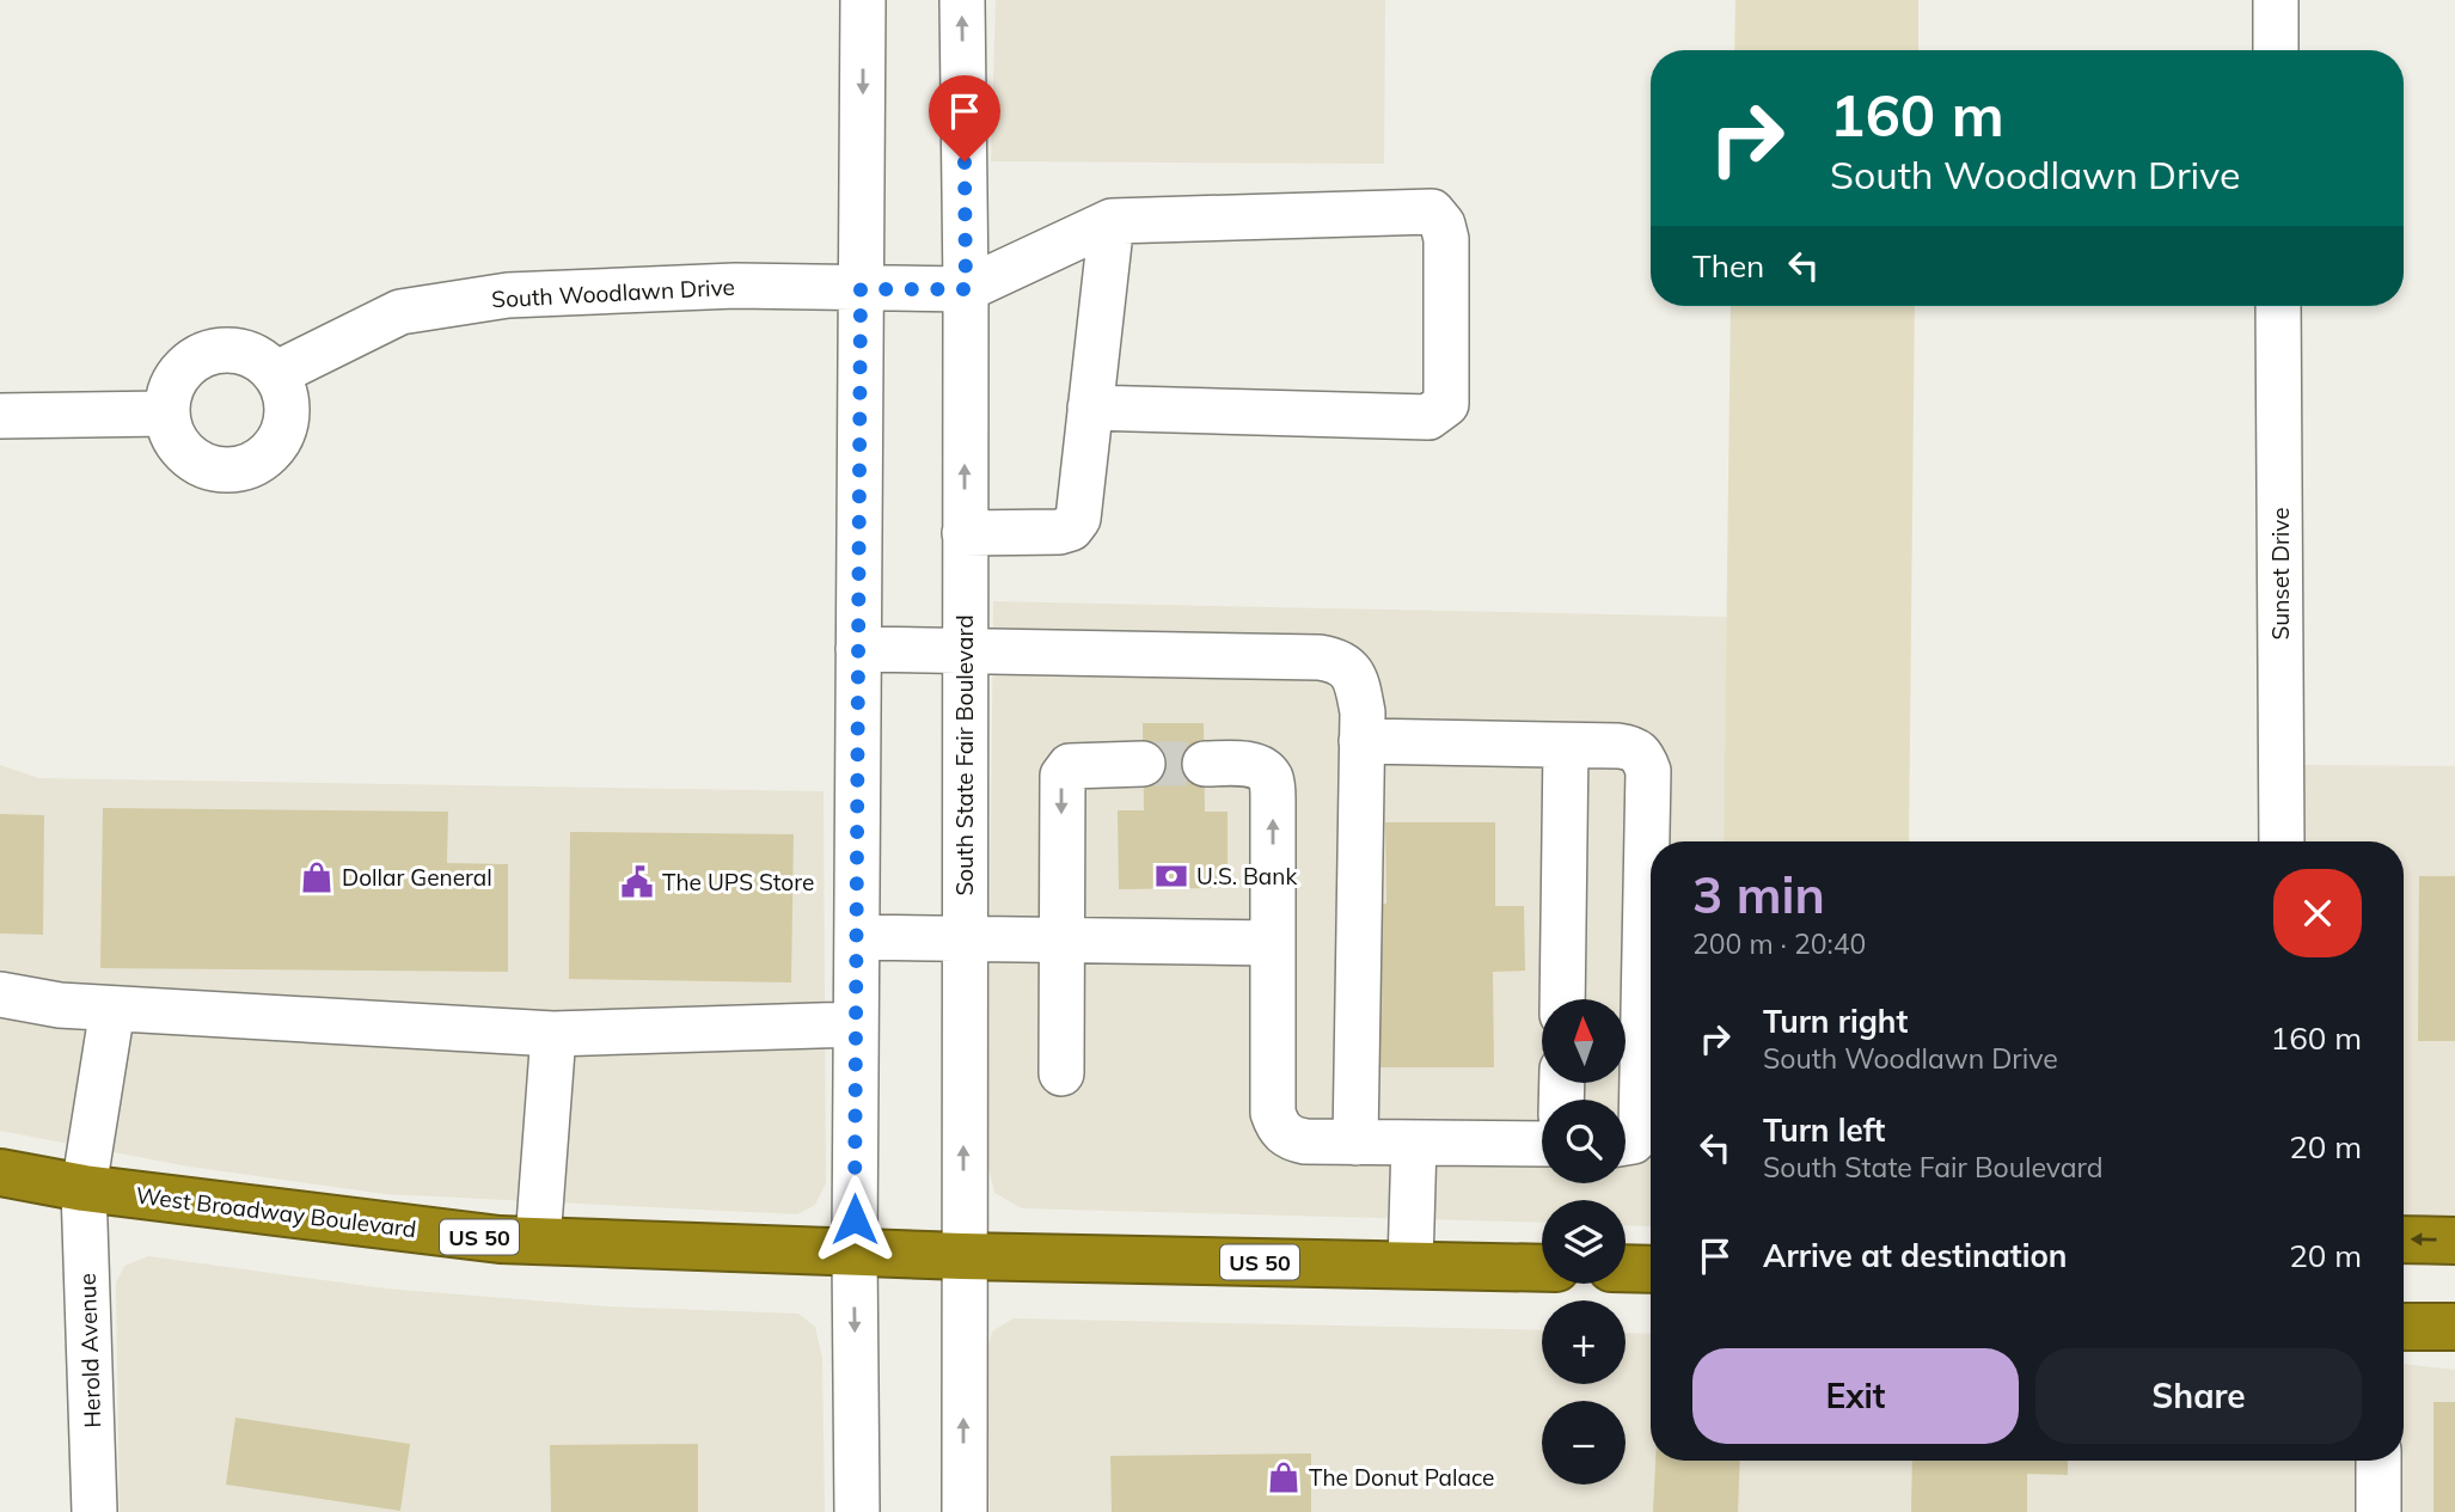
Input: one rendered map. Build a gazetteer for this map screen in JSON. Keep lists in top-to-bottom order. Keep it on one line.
{"streets":{"highway":["West Broadway Boulevard","US 50"],"street":["South Woodlawn Drive","Sunset Drive","South State Fair Boulevard","Herold Avenue"]},"crossings":[["South Woodlawn Drive","South State Fair Boulevard"],["South State Fair Boulevard","West Broadway Boulevard"],["West Broadway Boulevard","Herold Avenue"]],"places":{"bank":["U.S. Bank"],"shop":["Dollar General","The Donut Palace"],"public building":["The UPS Store"]},"north":"top","page":{"turn":["160 m","South Woodlawn Drive"],"then":"Then","heading":["3 min","200 m · 20:40"],"list":[{"name":"Turn right","note":"South Woodlawn Drive","value":"160 m"},{"name":"Turn left","note":"South State Fair Boulevard","value":"20 m"},{"name":"Arrive at destination","value":"20 m"}],"map_buttons":["+","−"],"buttons":["Exit","Share"]}}
